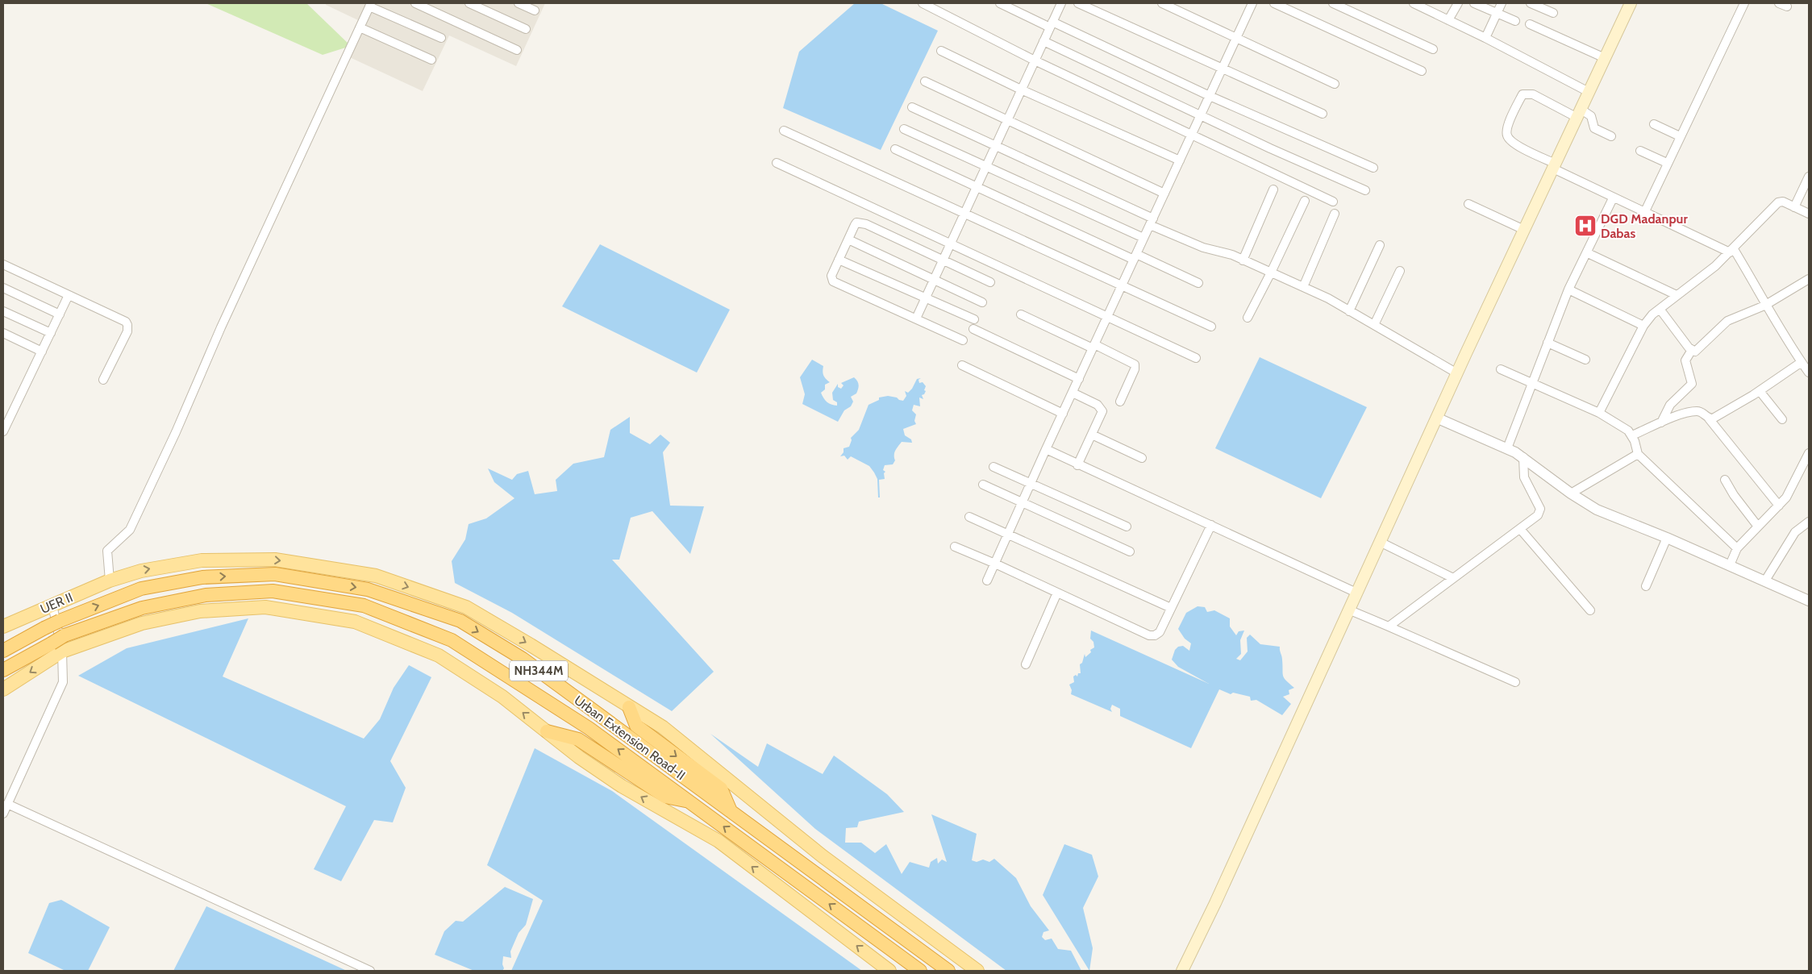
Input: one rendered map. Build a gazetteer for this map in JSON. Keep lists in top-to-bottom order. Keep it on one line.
{"streets":{"highway":["NH344M","Urban Extension Road-II"],"main road":["UER II"]},"places":{"hospital":["DGD Madanpur Dabas"]}}
